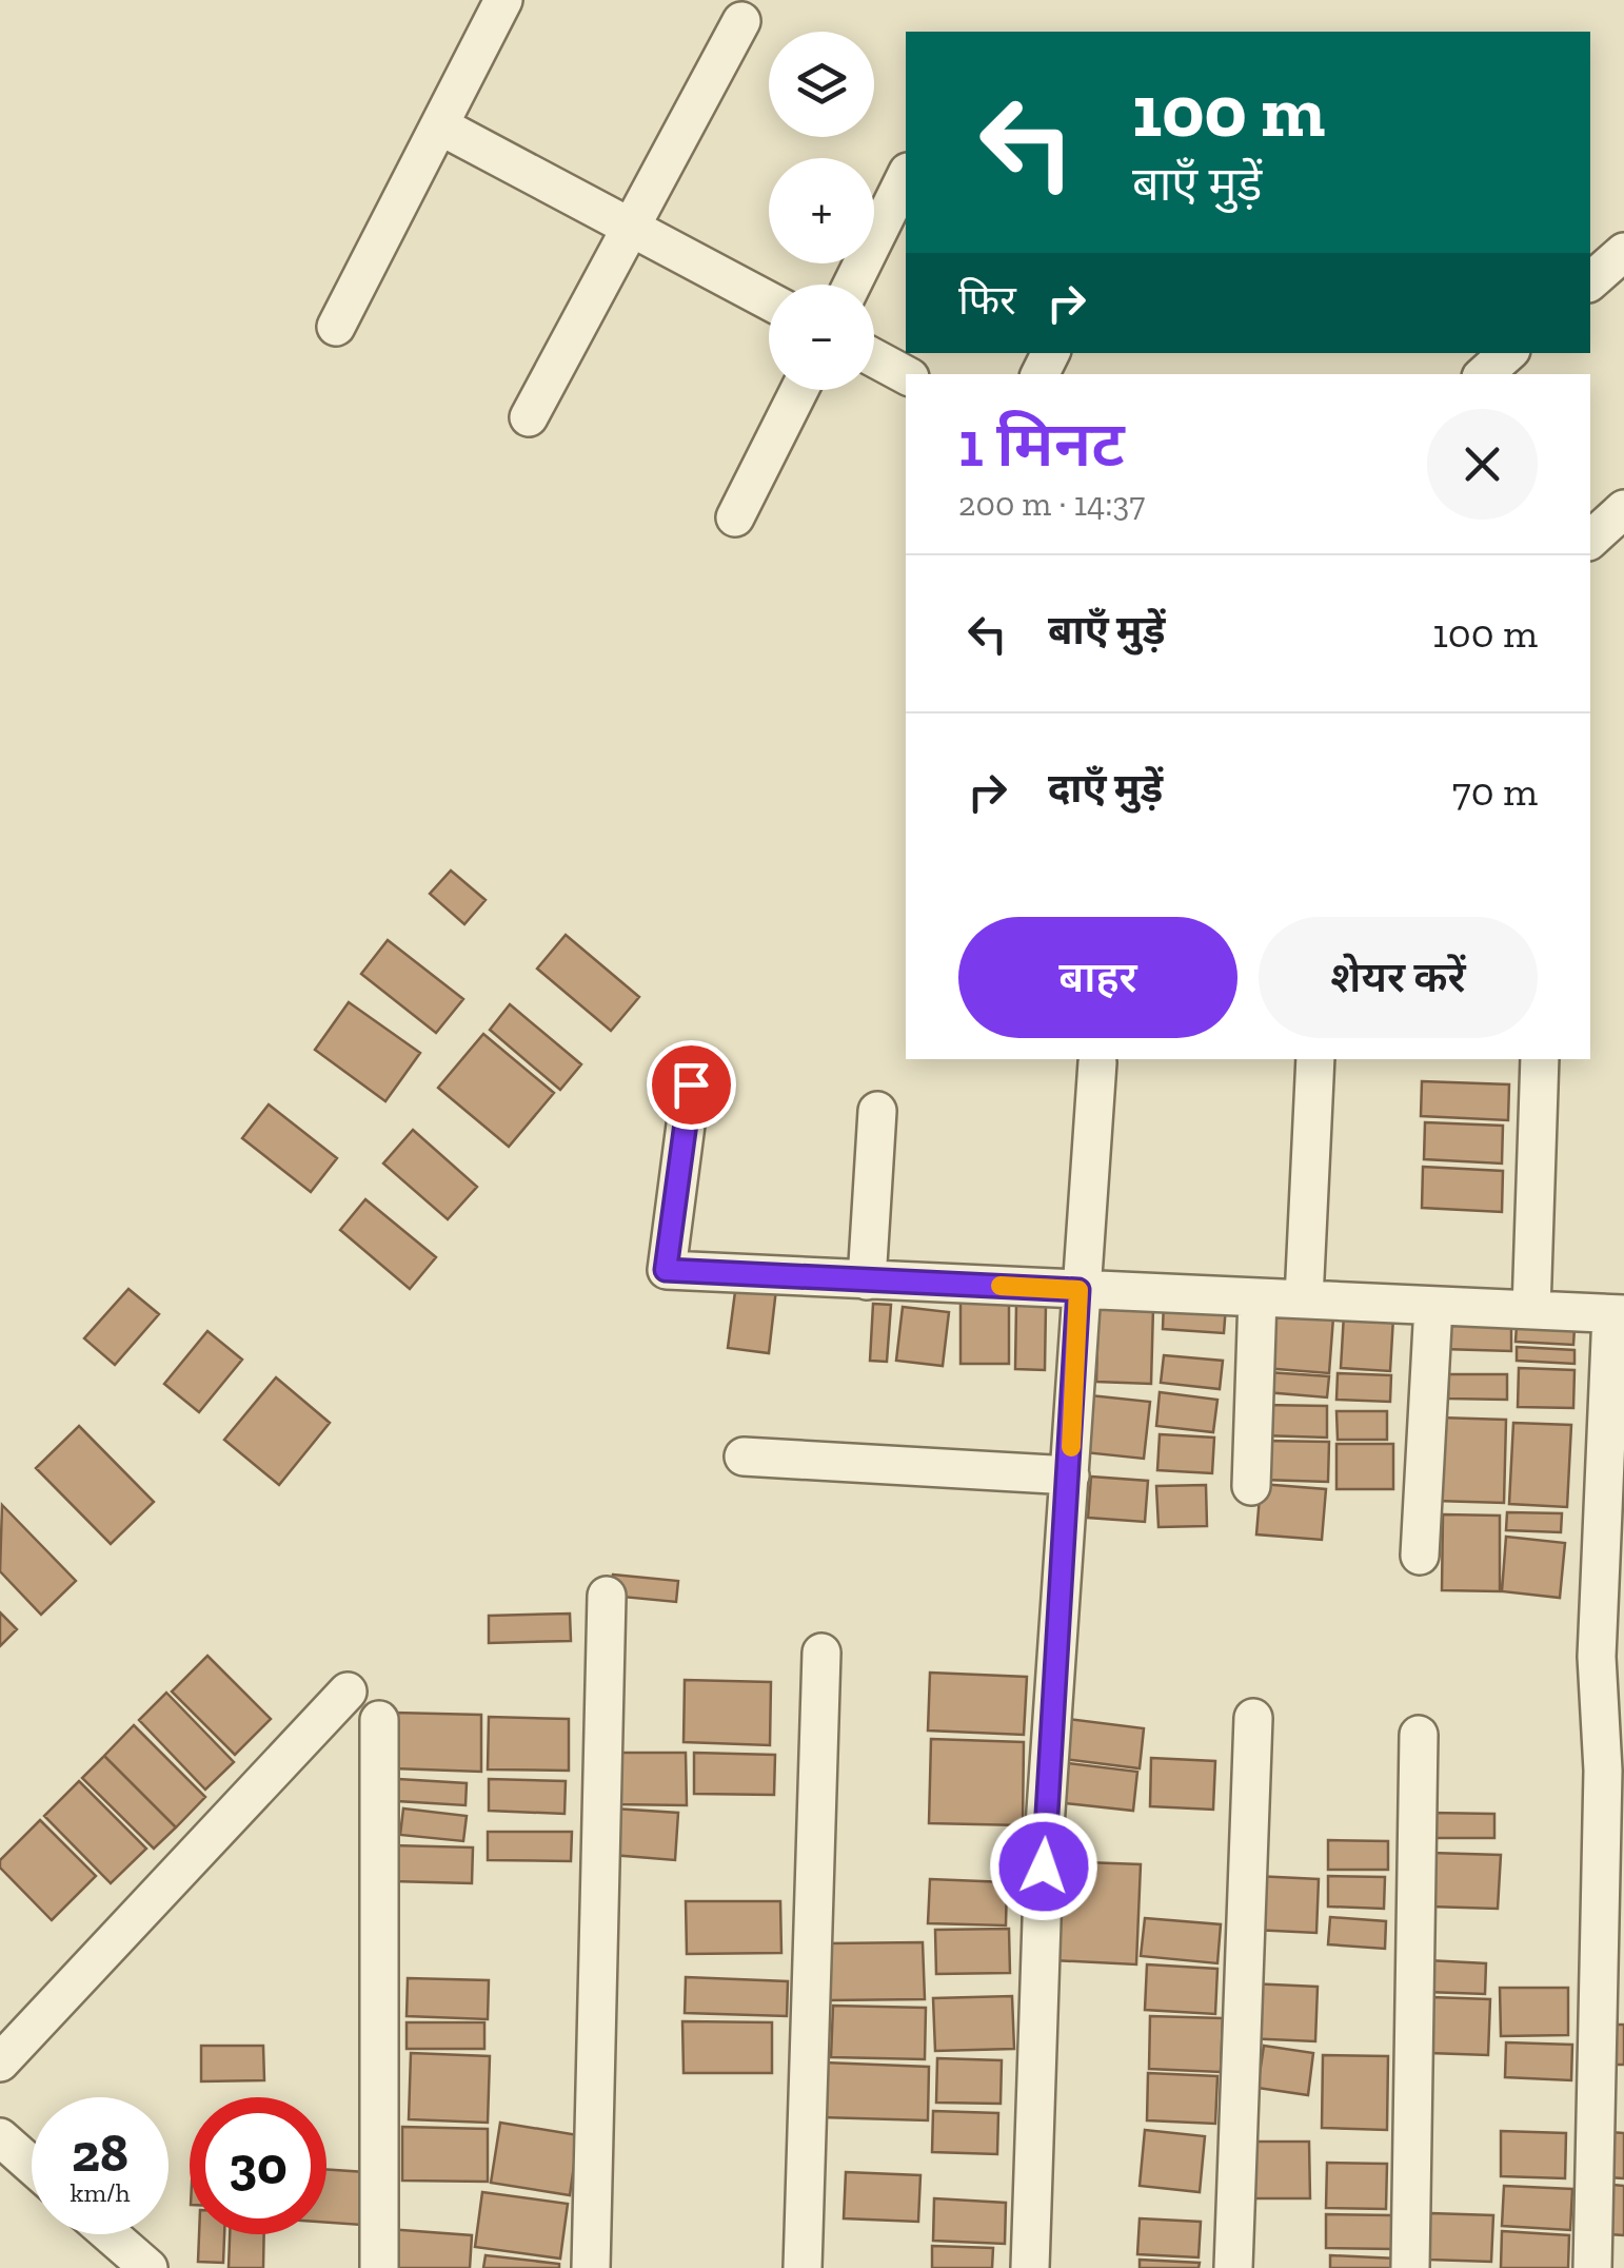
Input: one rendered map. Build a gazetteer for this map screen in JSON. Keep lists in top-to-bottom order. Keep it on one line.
{"page":{"map_buttons":["+","−"],"turn":["100 m","बाएँ मुड़ें"],"then":"फिर","heading":["1 मिनट","200 m · 14:37"],"list":[{"name":"बाएँ मुड़ें","value":"100 m"},{"name":"दाएँ मुड़ें","value":"70 m"}],"buttons":["बाहर","शेयर करें"],"speed":"28 km/h","limit":"30"}}
